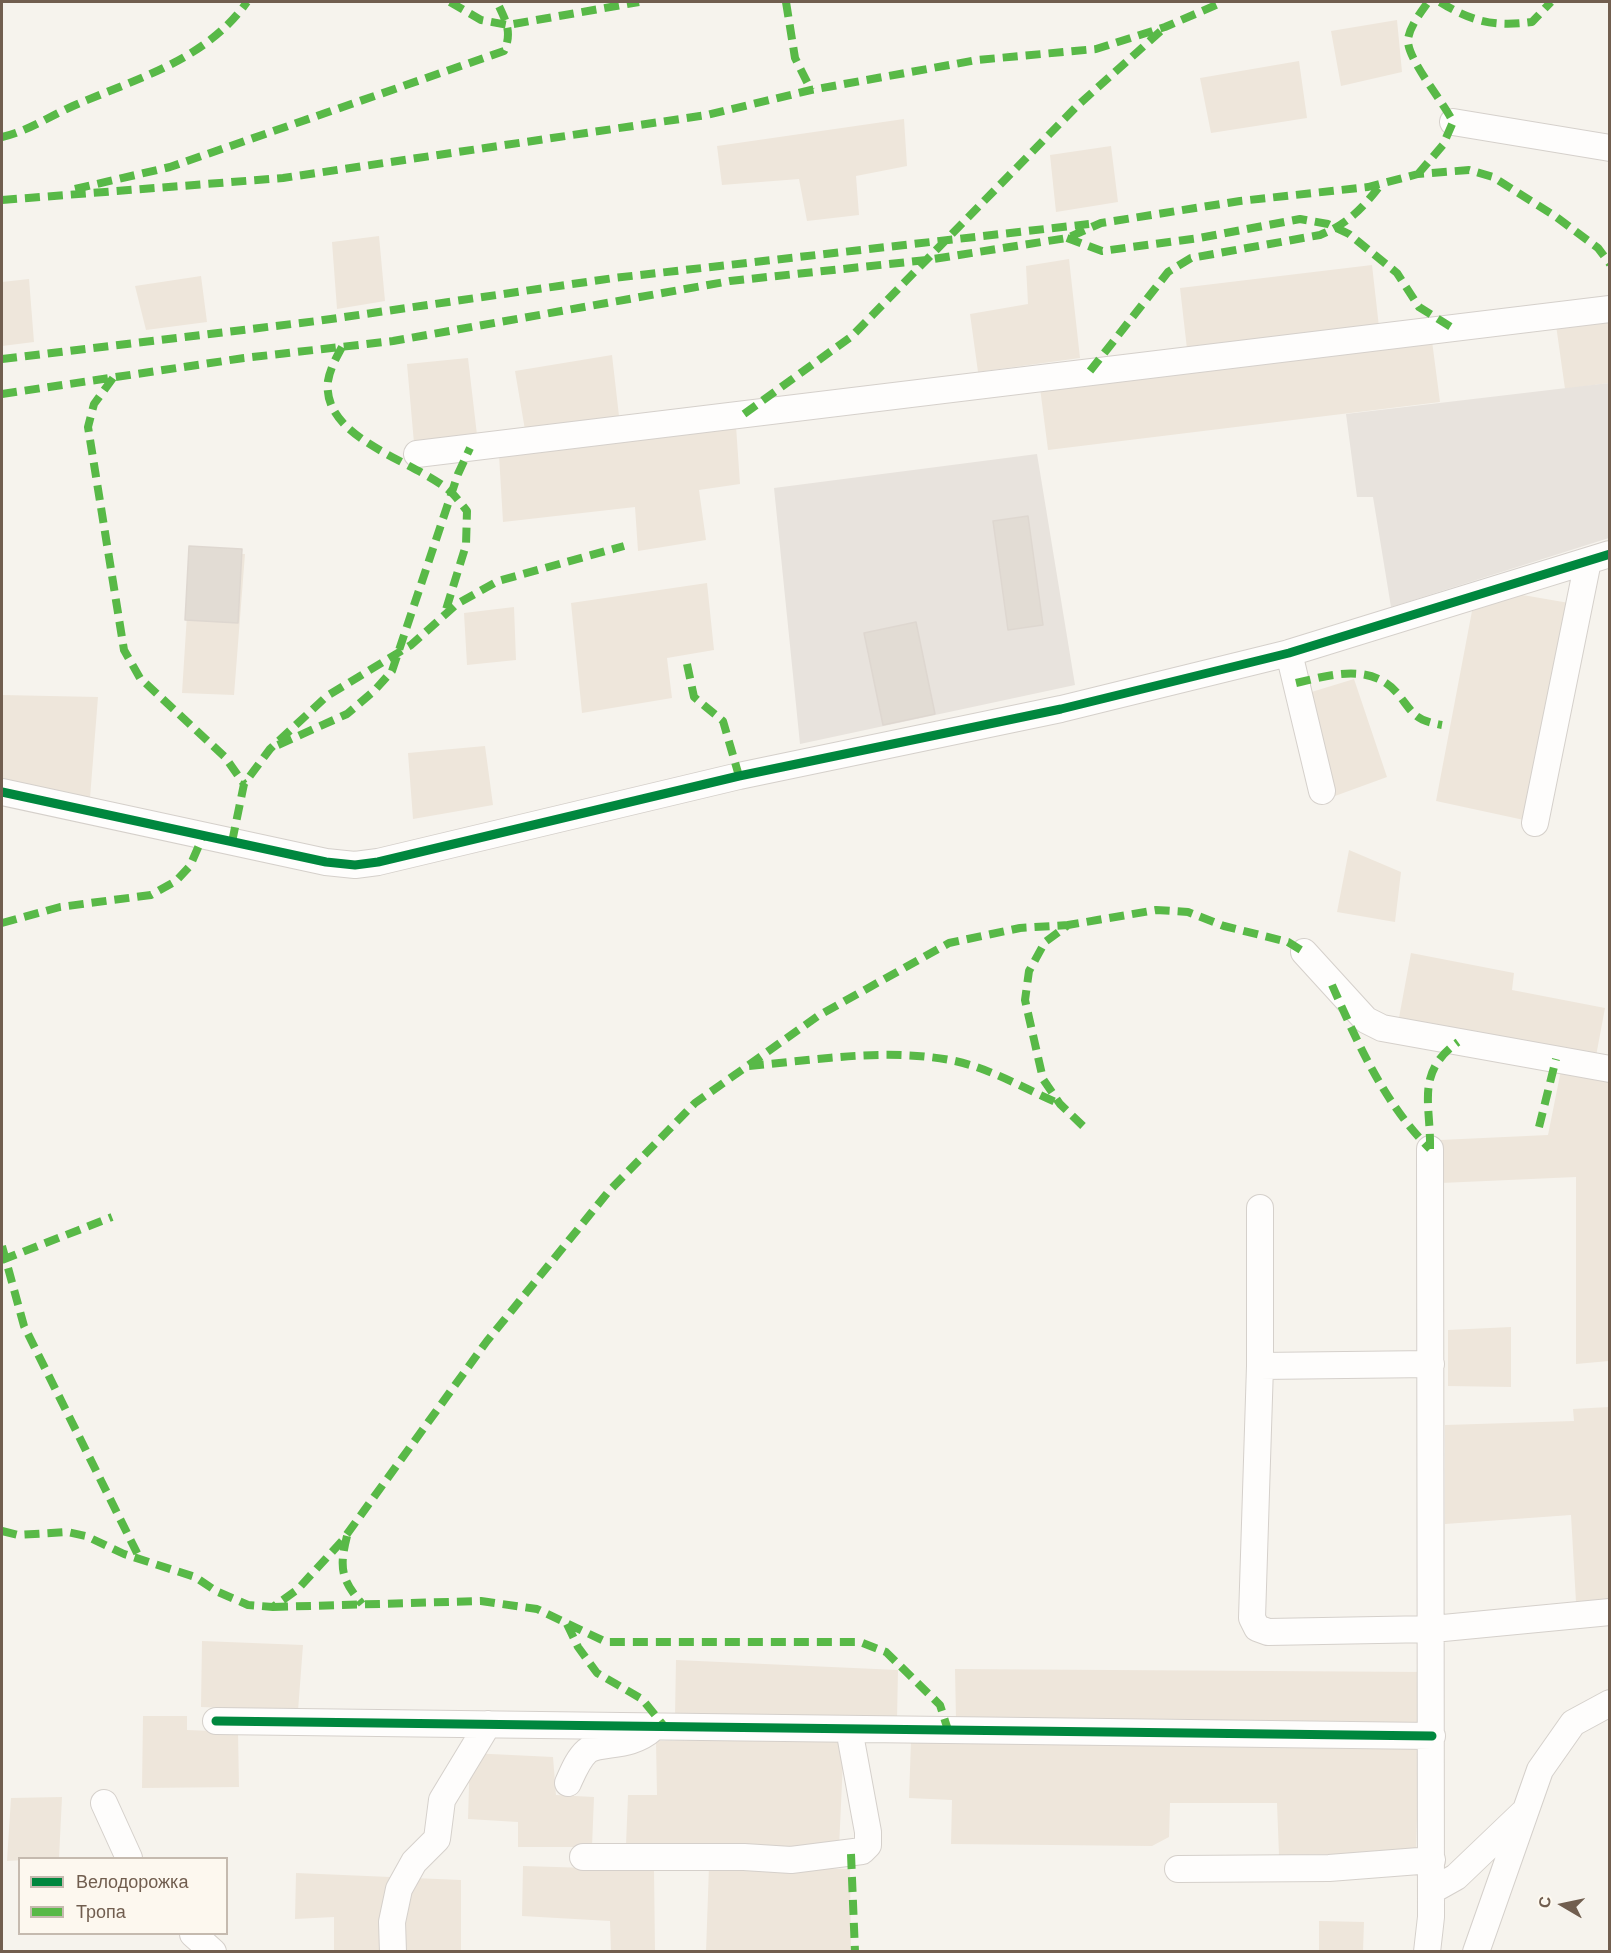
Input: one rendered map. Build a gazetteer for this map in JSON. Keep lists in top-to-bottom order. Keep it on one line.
{"legend":["Велодорожка","Тропа"],"north":"left"}
